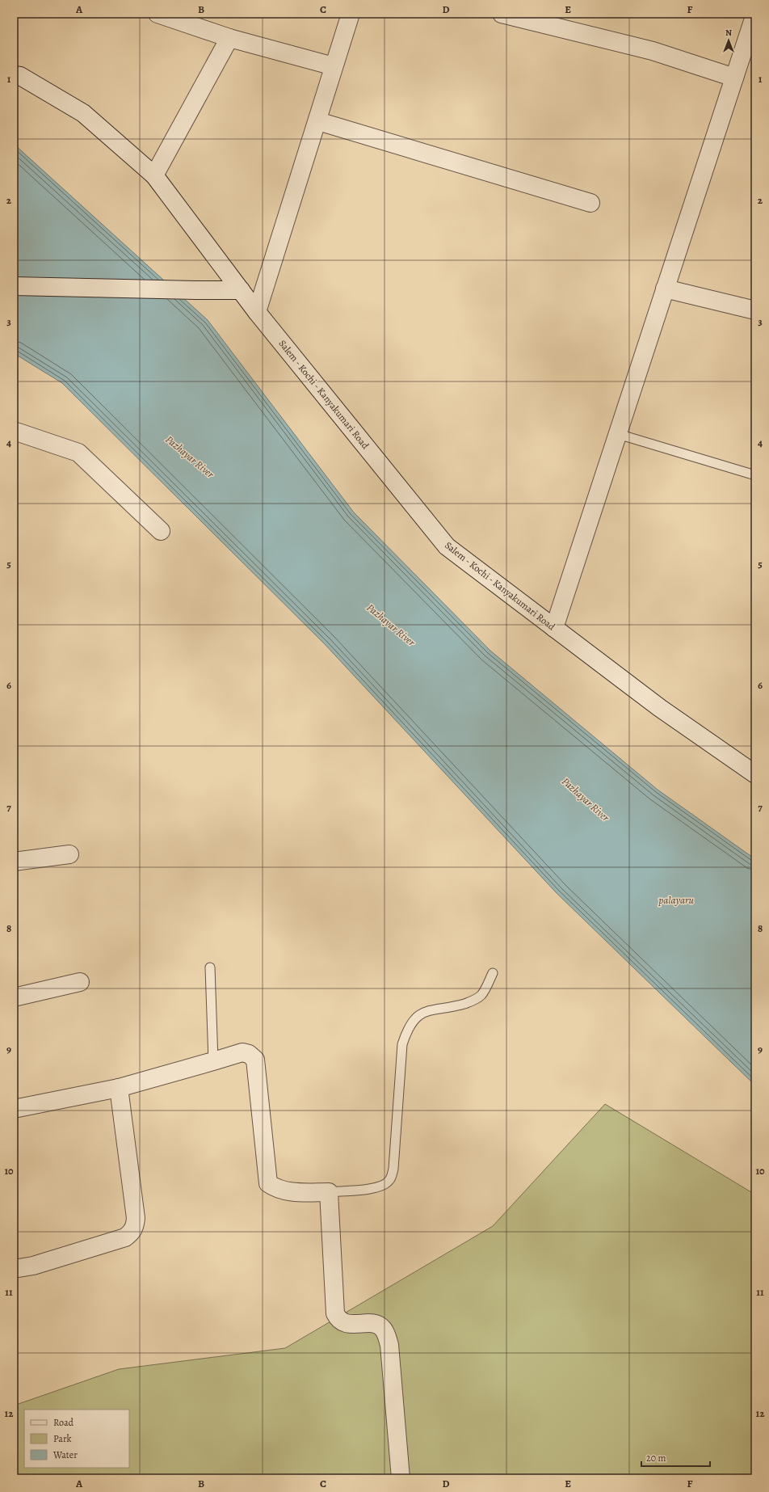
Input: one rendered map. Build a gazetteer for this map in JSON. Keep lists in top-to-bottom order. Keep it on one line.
{"streets":{"street":["Salem - Kochi - Kanyakumari Road"]},"water":["Pazhayar River","palayaru"],"legend":["Road","Park","Water"],"scale_bar":"20 m","north":"top","grid":{"columns":["A","B","C","D","E","F"],"rows":["1","2","3","4","5","6","7","8","9","10","11","12"]}}
